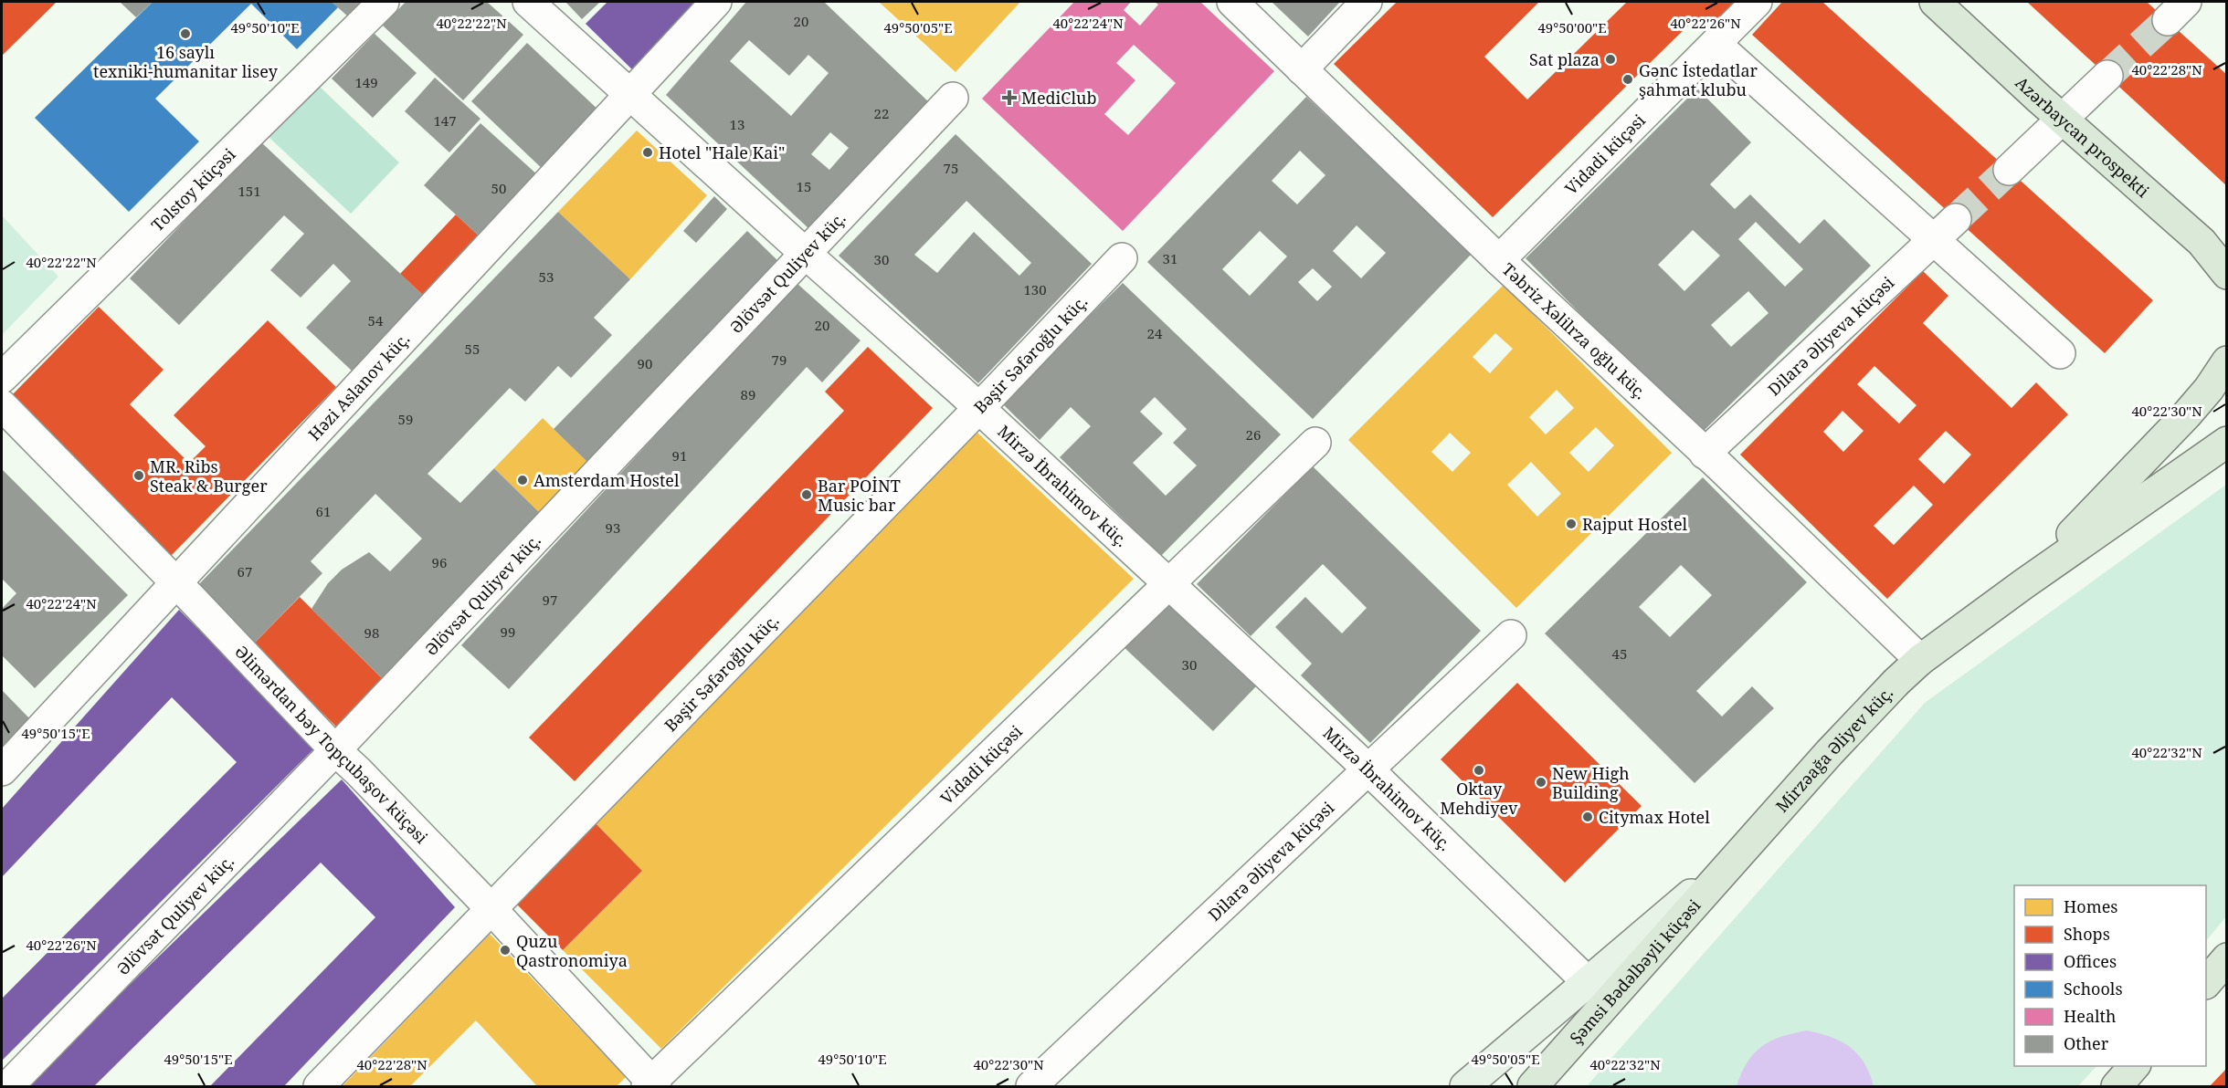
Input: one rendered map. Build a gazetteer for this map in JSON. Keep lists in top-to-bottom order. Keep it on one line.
{"streets":{"main road":["Azərbaycan prospekti","Mirzəağa Əliyev küç.","Şəmsi Bədəlbəyli küçəsi"],"street":["Vidadi küçəsi","Tolstoy küçəsi","Əlövsət Quliyev küç.","Təbriz Xəlilrza oğlu küç.","Dilarə Əliyeva küçəsi","Bəşir Səfəroğlu küç.","Həzi Aslanov küç.","Mirzə İbrahimov küç.","Əlimərdan bəy Topçubaşov küçəsi"]},"crossings":[["Vidadi küçəsi","Təbriz Xəlilrza oğlu küç."],["Vidadi küçəsi","Mirzə İbrahimov küç."],["Vidadi küçəsi","Əlimərdan bəy Topçubaşov küçəsi"],["Əlövsət Quliyev küç.","Mirzə İbrahimov küç."],["Əlövsət Quliyev küç.","Əlimərdan bəy Topçubaşov küçəsi"],["Təbriz Xəlilrza oğlu küç.","Dilarə Əliyeva küçəsi"],["Təbriz Xəlilrza oğlu küç.","Mirzəağa Əliyev küç."],["Dilarə Əliyeva küçəsi","Mirzə İbrahimov küç."],["Bəşir Səfəroğlu küç.","Mirzə İbrahimov küç."],["Bəşir Səfəroğlu küç.","Əlimərdan bəy Topçubaşov küçəsi"],["Həzi Aslanov küç.","Mirzə İbrahimov küç."],["Həzi Aslanov küç.","Əlimərdan bəy Topçubaşov küçəsi"],["Mirzə İbrahimov küç.","Mirzəağa Əliyev küç."],["Mirzəağa Əliyev küç.","Şəmsi Bədəlbəyli küçəsi"]],"places":{"other":["16 saylı texniki-humanitar lisey","Sat plaza","Gənc İstedatlar şahmat klubu","Hotel \"Hale Kai\"","MR. Ribs Steak & Burger","Amsterdam Hostel","Bar POİNT Music bar","Rajput Hostel","Oktay Mehdiyev","New High Building","Citymax Hotel","Quzu Qastronomiya"],"health":["MediClub"]},"house_numbers":["20","149","22","147","13","75","15","50","151","31","30","53","130","54","20","24","55","79","90","89","59","26","91","61","93","96","67","97","99","98","45","30"],"legend":["Homes","Shops","Offices","Schools","Health","Other"],"coordinates":["40°22'22\"N","40°22'24\"N","40°22'26\"N","49°50'10\"E","49°50'05\"E","49°50'00\"E","40°22'28\"N","40°22'30\"N","49°50'15\"E","40°22'32\"N"]}
